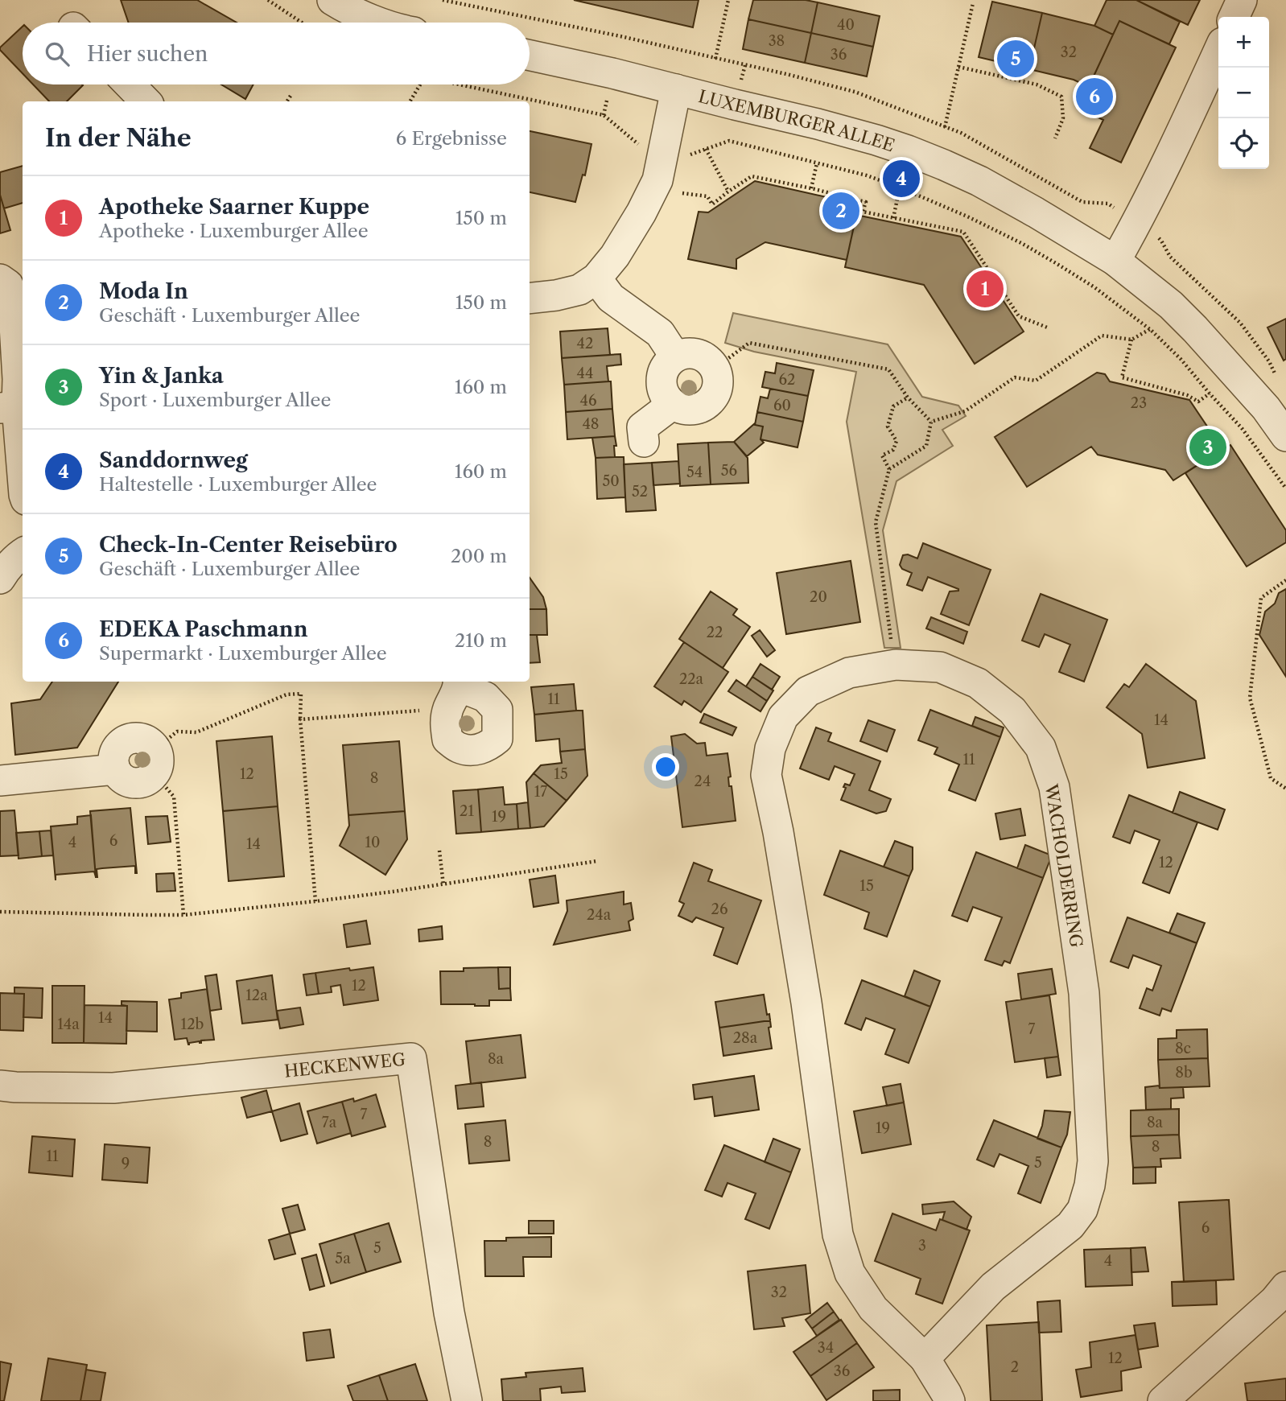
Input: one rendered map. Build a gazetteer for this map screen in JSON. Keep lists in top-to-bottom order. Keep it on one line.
{"streets":{"street":["LUXEMBURGER ALLEE","WACHOLDERRING","HECKENWEG"]},"house_numbers":["40","38","32","36","42","44","62","46","23","60","48","56","54","50","52","20","22","22a","11","14","11","12","15","8","24","17","21","19","6","4","10","14","12","15","26","24a","12","12a","14","14a","12b","7","28a","8c","8a","8b","7","7a","8a","19","8","8","11","5","9","6","3","5","5a","4","32","34","12","2","36"],"page":{"map_buttons":["+","−"],"search":"Hier suchen","pins":["5","6","4","2","1","3"],"heading":["In der Nähe","6 Ergebnisse"],"list":[{"mark":"1","name":"Apotheke Saarner Kuppe","note":"Apotheke · Luxemburger Allee","value":"150 m"},{"mark":"2","name":"Moda In","note":"Geschäft · Luxemburger Allee","value":"150 m"},{"mark":"3","name":"Yin & Janka","note":"Sport · Luxemburger Allee","value":"160 m"},{"mark":"4","name":"Sanddornweg","note":"Haltestelle · Luxemburger Allee","value":"160 m"},{"mark":"5","name":"Check-In-Center Reisebüro","note":"Geschäft · Luxemburger Allee","value":"200 m"},{"mark":"6","name":"EDEKA Paschmann","note":"Supermarkt · Luxemburger Allee","value":"210 m"}]}}
